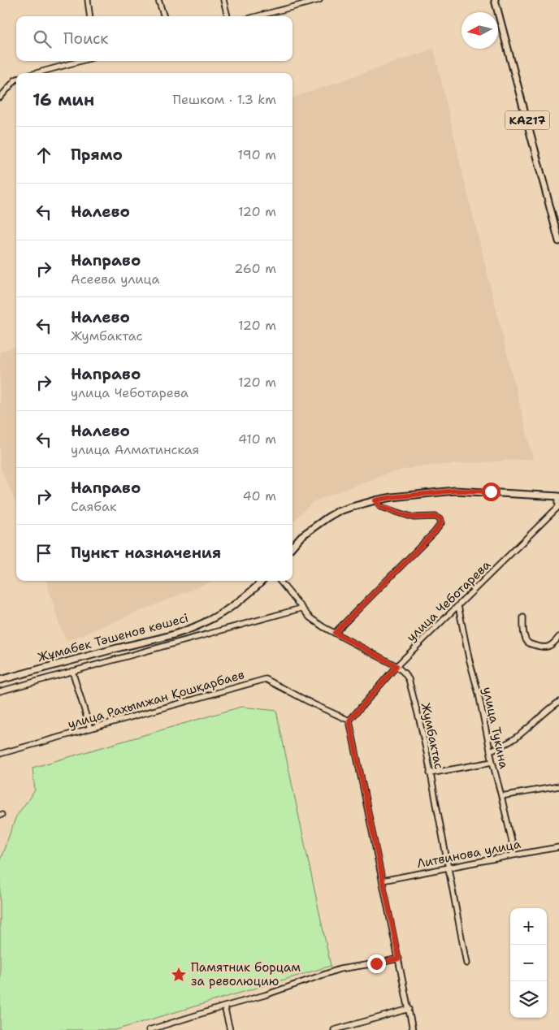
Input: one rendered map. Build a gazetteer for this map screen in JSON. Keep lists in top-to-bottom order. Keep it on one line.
{"streets":{"main road":["KAZ17","Жұмабек Тәшенов көшесі"],"street":["улица Чеботарева","улица Рахымжан Қошқарбаев","улица Тукина","Жумбактас","Литвинова улица"]},"crossings":[["улица Чеботарева","улица Рахымжан Қошқарбаев"],["улица Чеботарева","улица Тукина"],["улица Чеботарева","Жумбактас"],["улица Тукина","Литвинова улица"],["Жумбактас","Литвинова улица"]],"places":{"place":["Памятник борцам за революцию"]},"north":"left","page":{"search":"Поиск","heading":["16 мин","Пешком · 1.3 km"],"list":[["Прямо","190 m"],["Налево","120 m"],["Направо","Асеева улица","260 m"],["Налево","Жумбактас","120 m"],["Направо","улица Чеботарева","120 m"],["Налево","улица Алматинская","410 m"],["Направо","Саябак","40 m"],"Пункт назначения"],"map_buttons":["+","−"]}}
